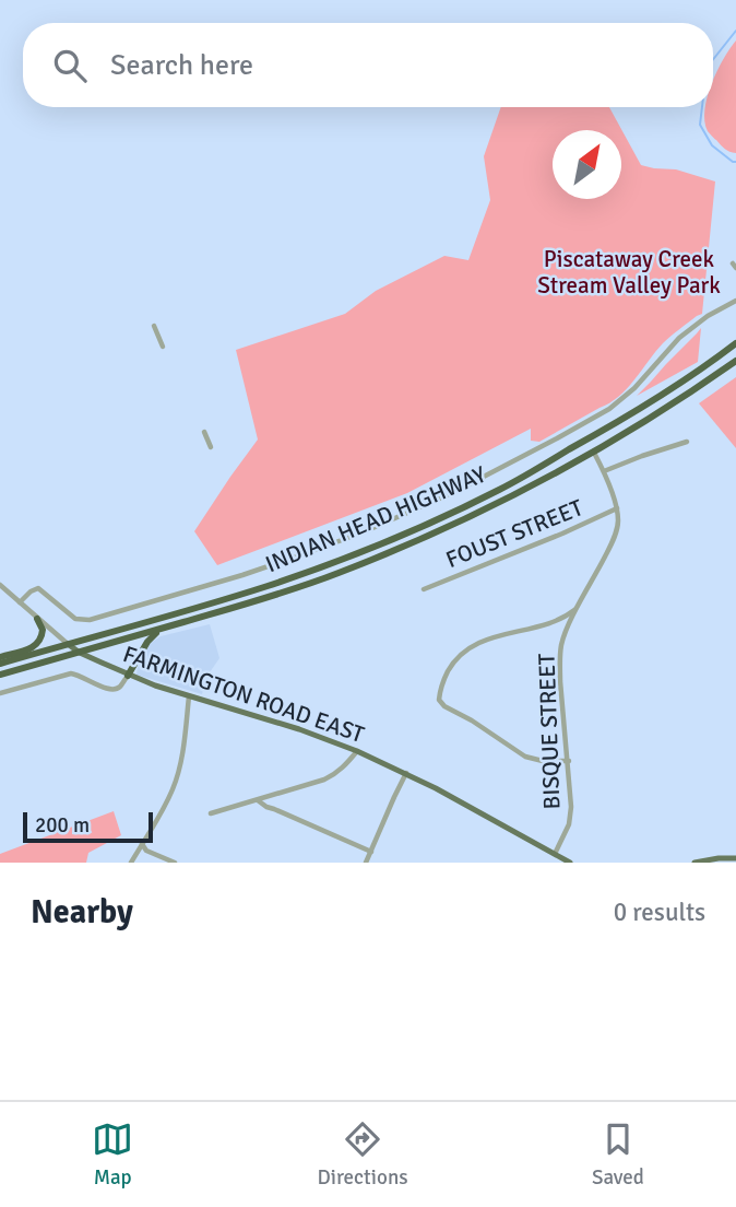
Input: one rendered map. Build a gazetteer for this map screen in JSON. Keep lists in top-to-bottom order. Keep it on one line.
{"streets":{"highway":["INDIAN HEAD HIGHWAY"],"main road":["FARMINGTON ROAD EAST"],"street":["FOUST STREET","BISQUE STREET"]},"crossings":[["INDIAN HEAD HIGHWAY","FARMINGTON ROAD EAST"],["FOUST STREET","BISQUE STREET"],["FARMINGTON ROAD EAST","BISQUE STREET"]],"parks":["Piscataway Creek Stream Valley Park"],"scale_bar":"200 m","north":"top right","page":{"search":"Search here","scale":"200 m","heading":["Nearby","0 results"],"nav":["Map","Directions","Saved"]}}
